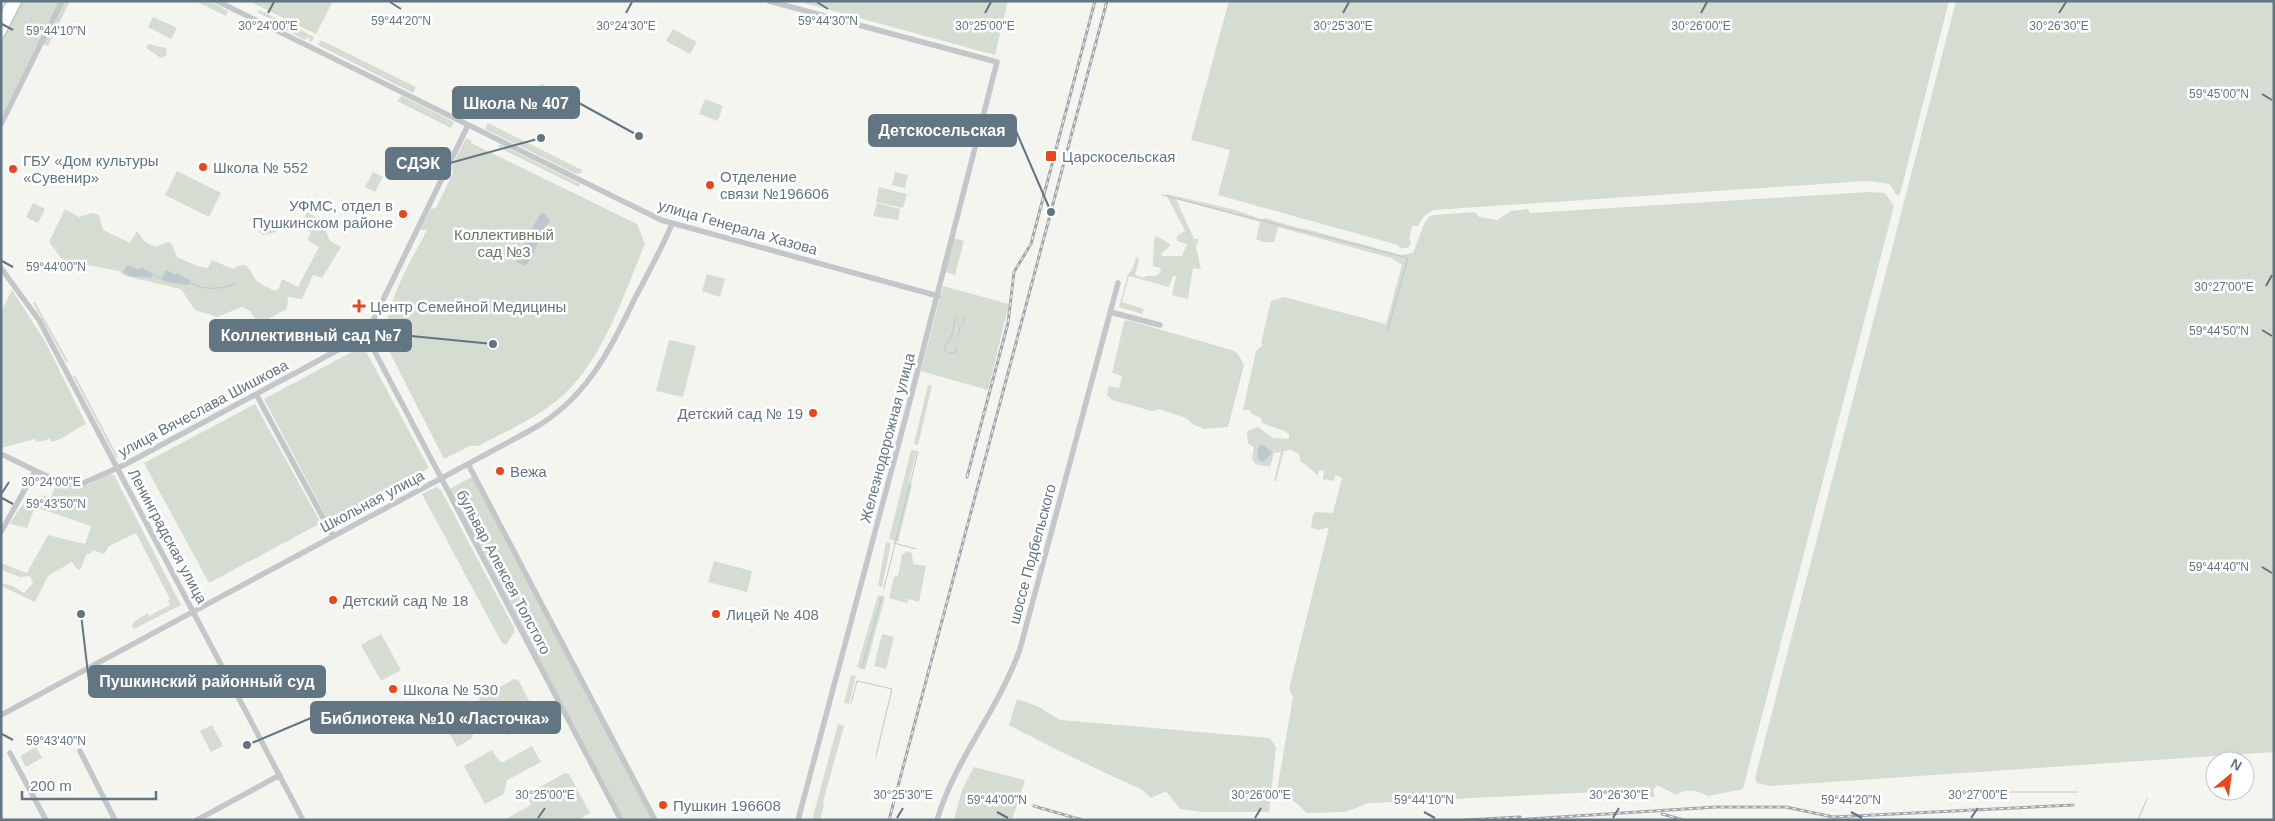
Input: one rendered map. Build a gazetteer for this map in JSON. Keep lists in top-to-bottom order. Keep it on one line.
{"streets":{"street":["улица Генерала Хазова","улица Вячеслава Шишкова","Железнодорожная улица","Школьная улица","Ленинградская улица","шоссе Подбельского","бульвар Алексея Толстого"]},"crossings":[["улица Генерала Хазова","Железнодорожная улица"],["улица Генерала Хазова","Школьная улица"],["улица Вячеслава Шишкова","Ленинградская улица"],["улица Вячеслава Шишкова","бульвар Алексея Толстого"],["Школьная улица","Ленинградская улица"],["Школьная улица","бульвар Алексея Толстого"]],"parks":["Коллективный сад №3"],"places":{"other":["Школа № 407","СДЭК","Школа № 552","ГБУ «Дом культуры «Сувенир»","Отделение связи №196606","Детскосельская","УФМС, отдел в Пушкинском районе","Коллективный сад №7","Детский сад № 19","Вежа","Детский сад № 18","Пушкинский районный суд","Лицей № 408","Школа № 530","Библиотека №10 «Ласточка»","Пушкин 196608"],"transit":["Царскосельская"],"health":["Центр Семейной Медицины"]},"scale_bar":"200 m","north":"top right","coordinates":["59°44'20\"N","59°44'30\"N","30°24'00\"E","30°24'30\"E","30°25'00\"E","30°25'30\"E","30°26'00\"E","30°26'30\"E","59°44'10\"N","59°45'00\"N","59°44'00\"N","30°27'00\"E","59°44'50\"N","59°43'50\"N","59°44'40\"N","59°43'40\"N"]}
